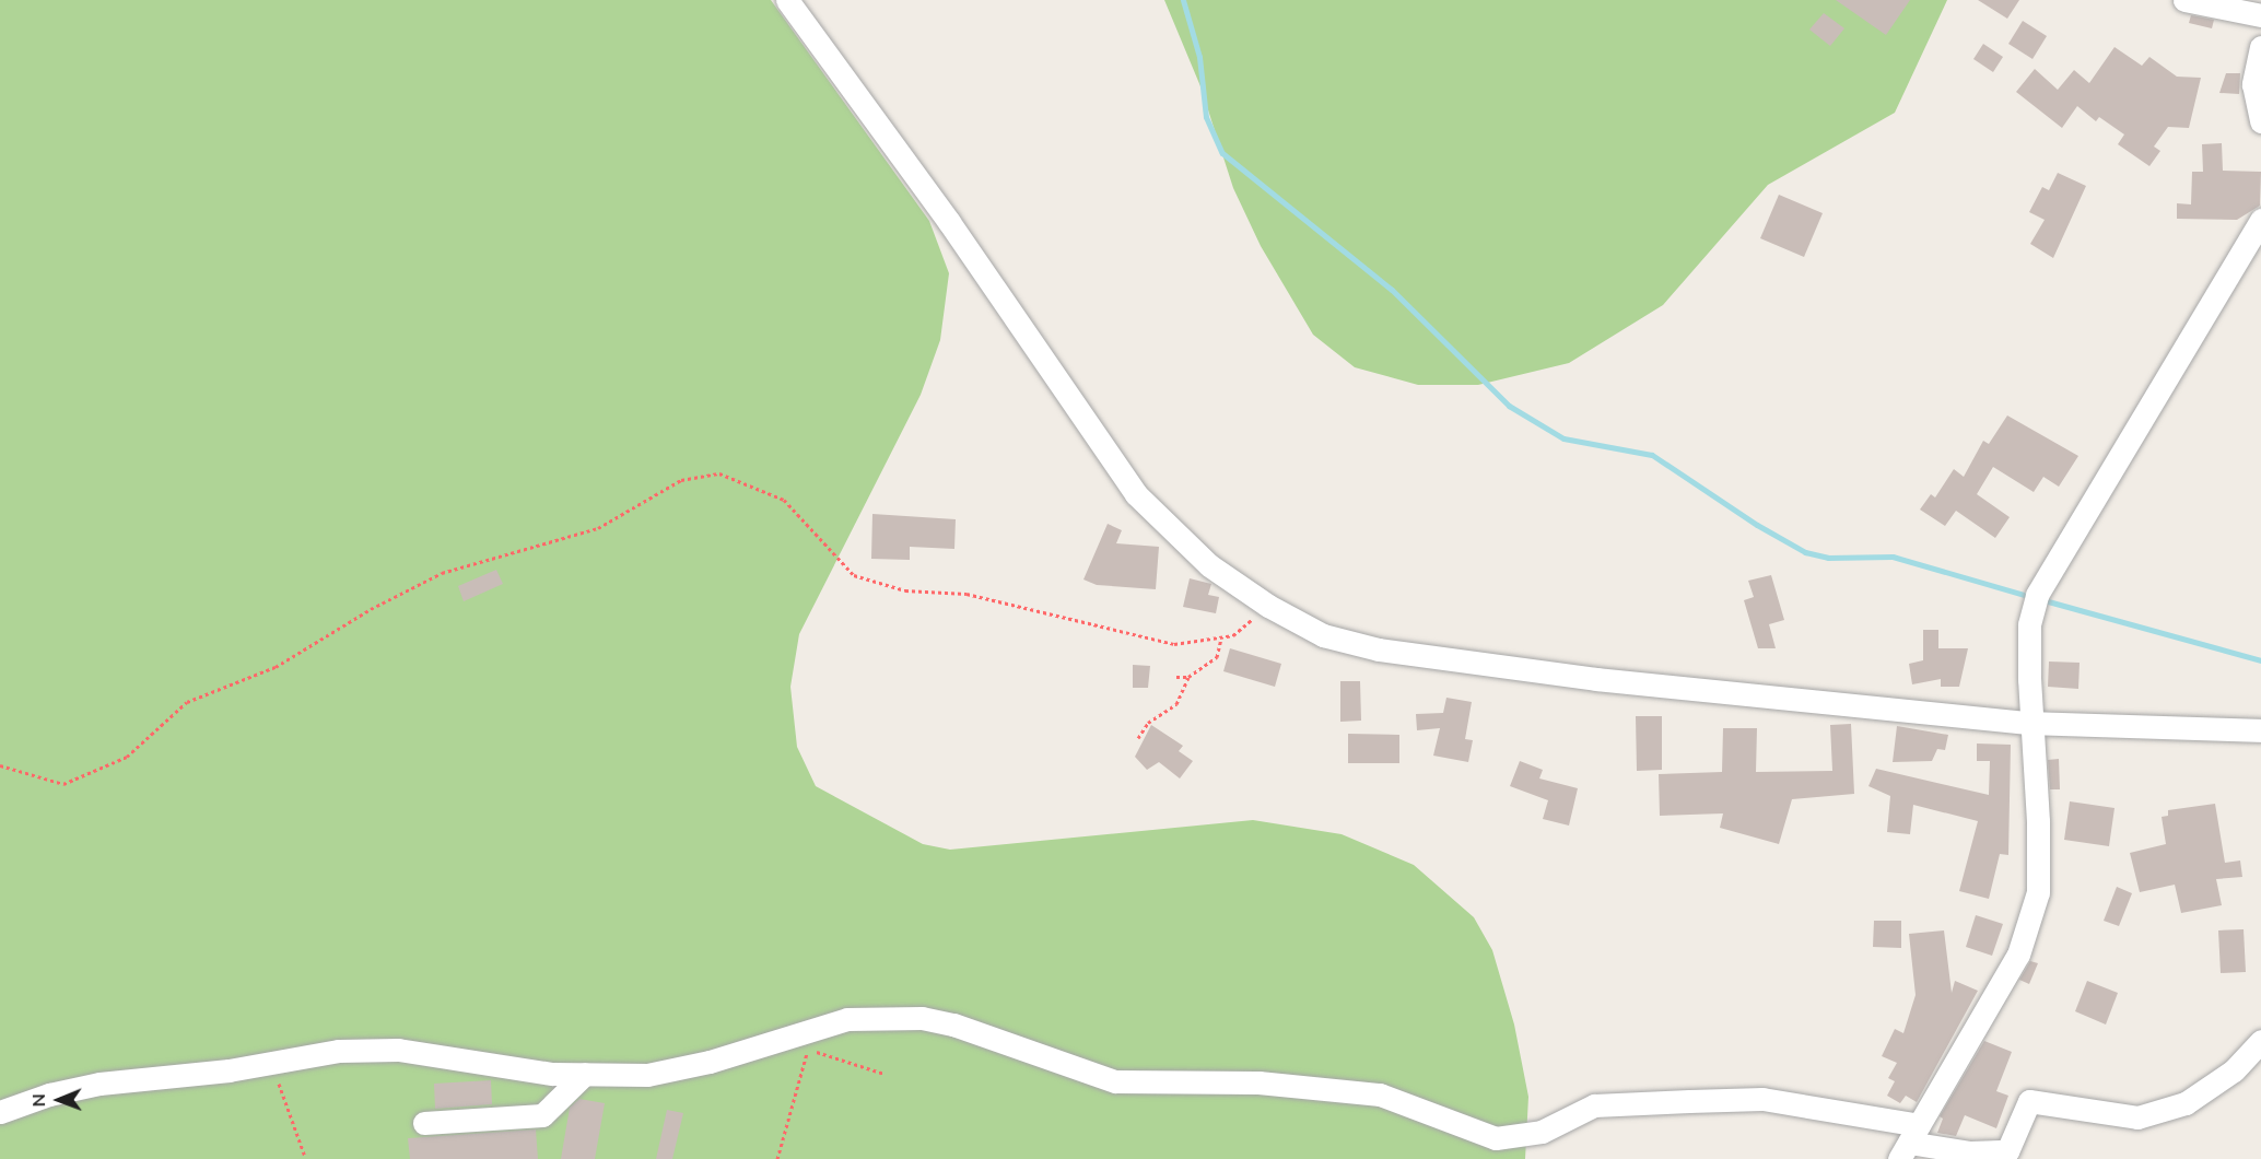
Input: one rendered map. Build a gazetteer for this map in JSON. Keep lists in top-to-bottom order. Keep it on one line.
{"north":"left"}
